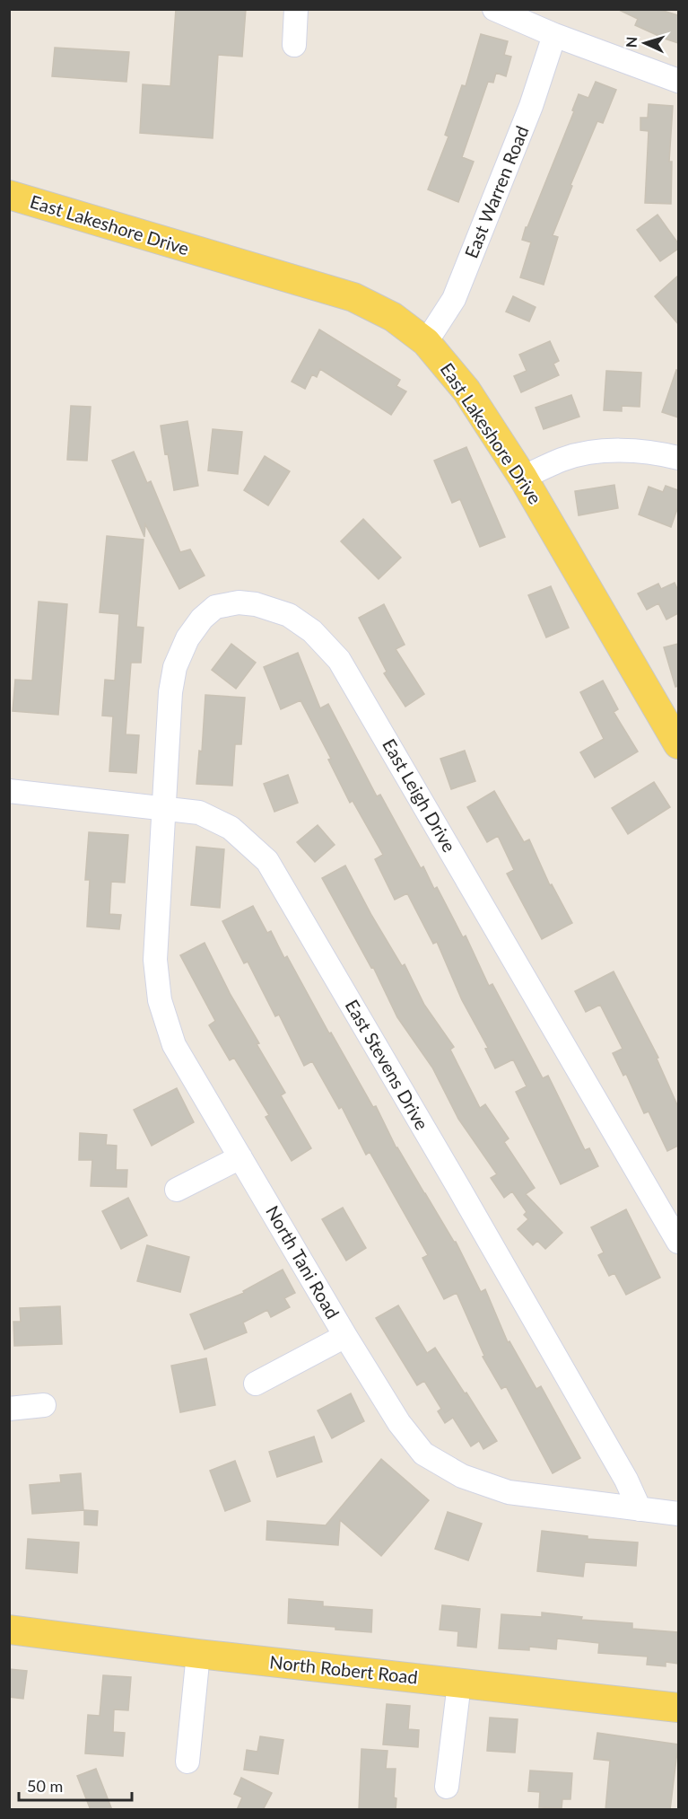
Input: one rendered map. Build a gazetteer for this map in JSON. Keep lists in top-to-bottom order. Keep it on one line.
{"streets":{"main road":["East Lakeshore Drive","North Robert Road"],"street":["East Warren Road","East Leigh Drive","East Stevens Drive","North Tani Road"]},"crossings":[["East Warren Road","East Lakeshore Drive"],["East Leigh Drive","East Stevens Drive"],["East Leigh Drive","North Tani Road"],["East Stevens Drive","North Tani Road"]],"scale_bar":"50 m","north":"left"}
